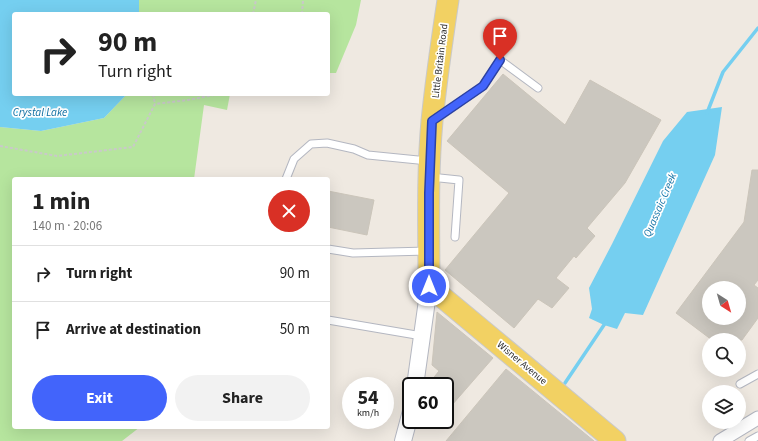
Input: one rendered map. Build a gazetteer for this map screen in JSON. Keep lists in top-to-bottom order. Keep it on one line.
{"streets":{"main road":["Little Britain Road","Wisner Avenue"]},"crossings":[["Little Britain Road","Wisner Avenue"]],"water":["Crystal Lake","Quassaic Creek"],"north":"bottom right","page":{"turn":["90 m","Turn right"],"heading":["1 min","140 m · 20:06"],"list":[{"name":"Turn right","value":"90 m"},{"name":"Arrive at destination","value":"50 m"}],"buttons":["Exit","Share"],"speed":"54 km/h","limit":"60"}}
